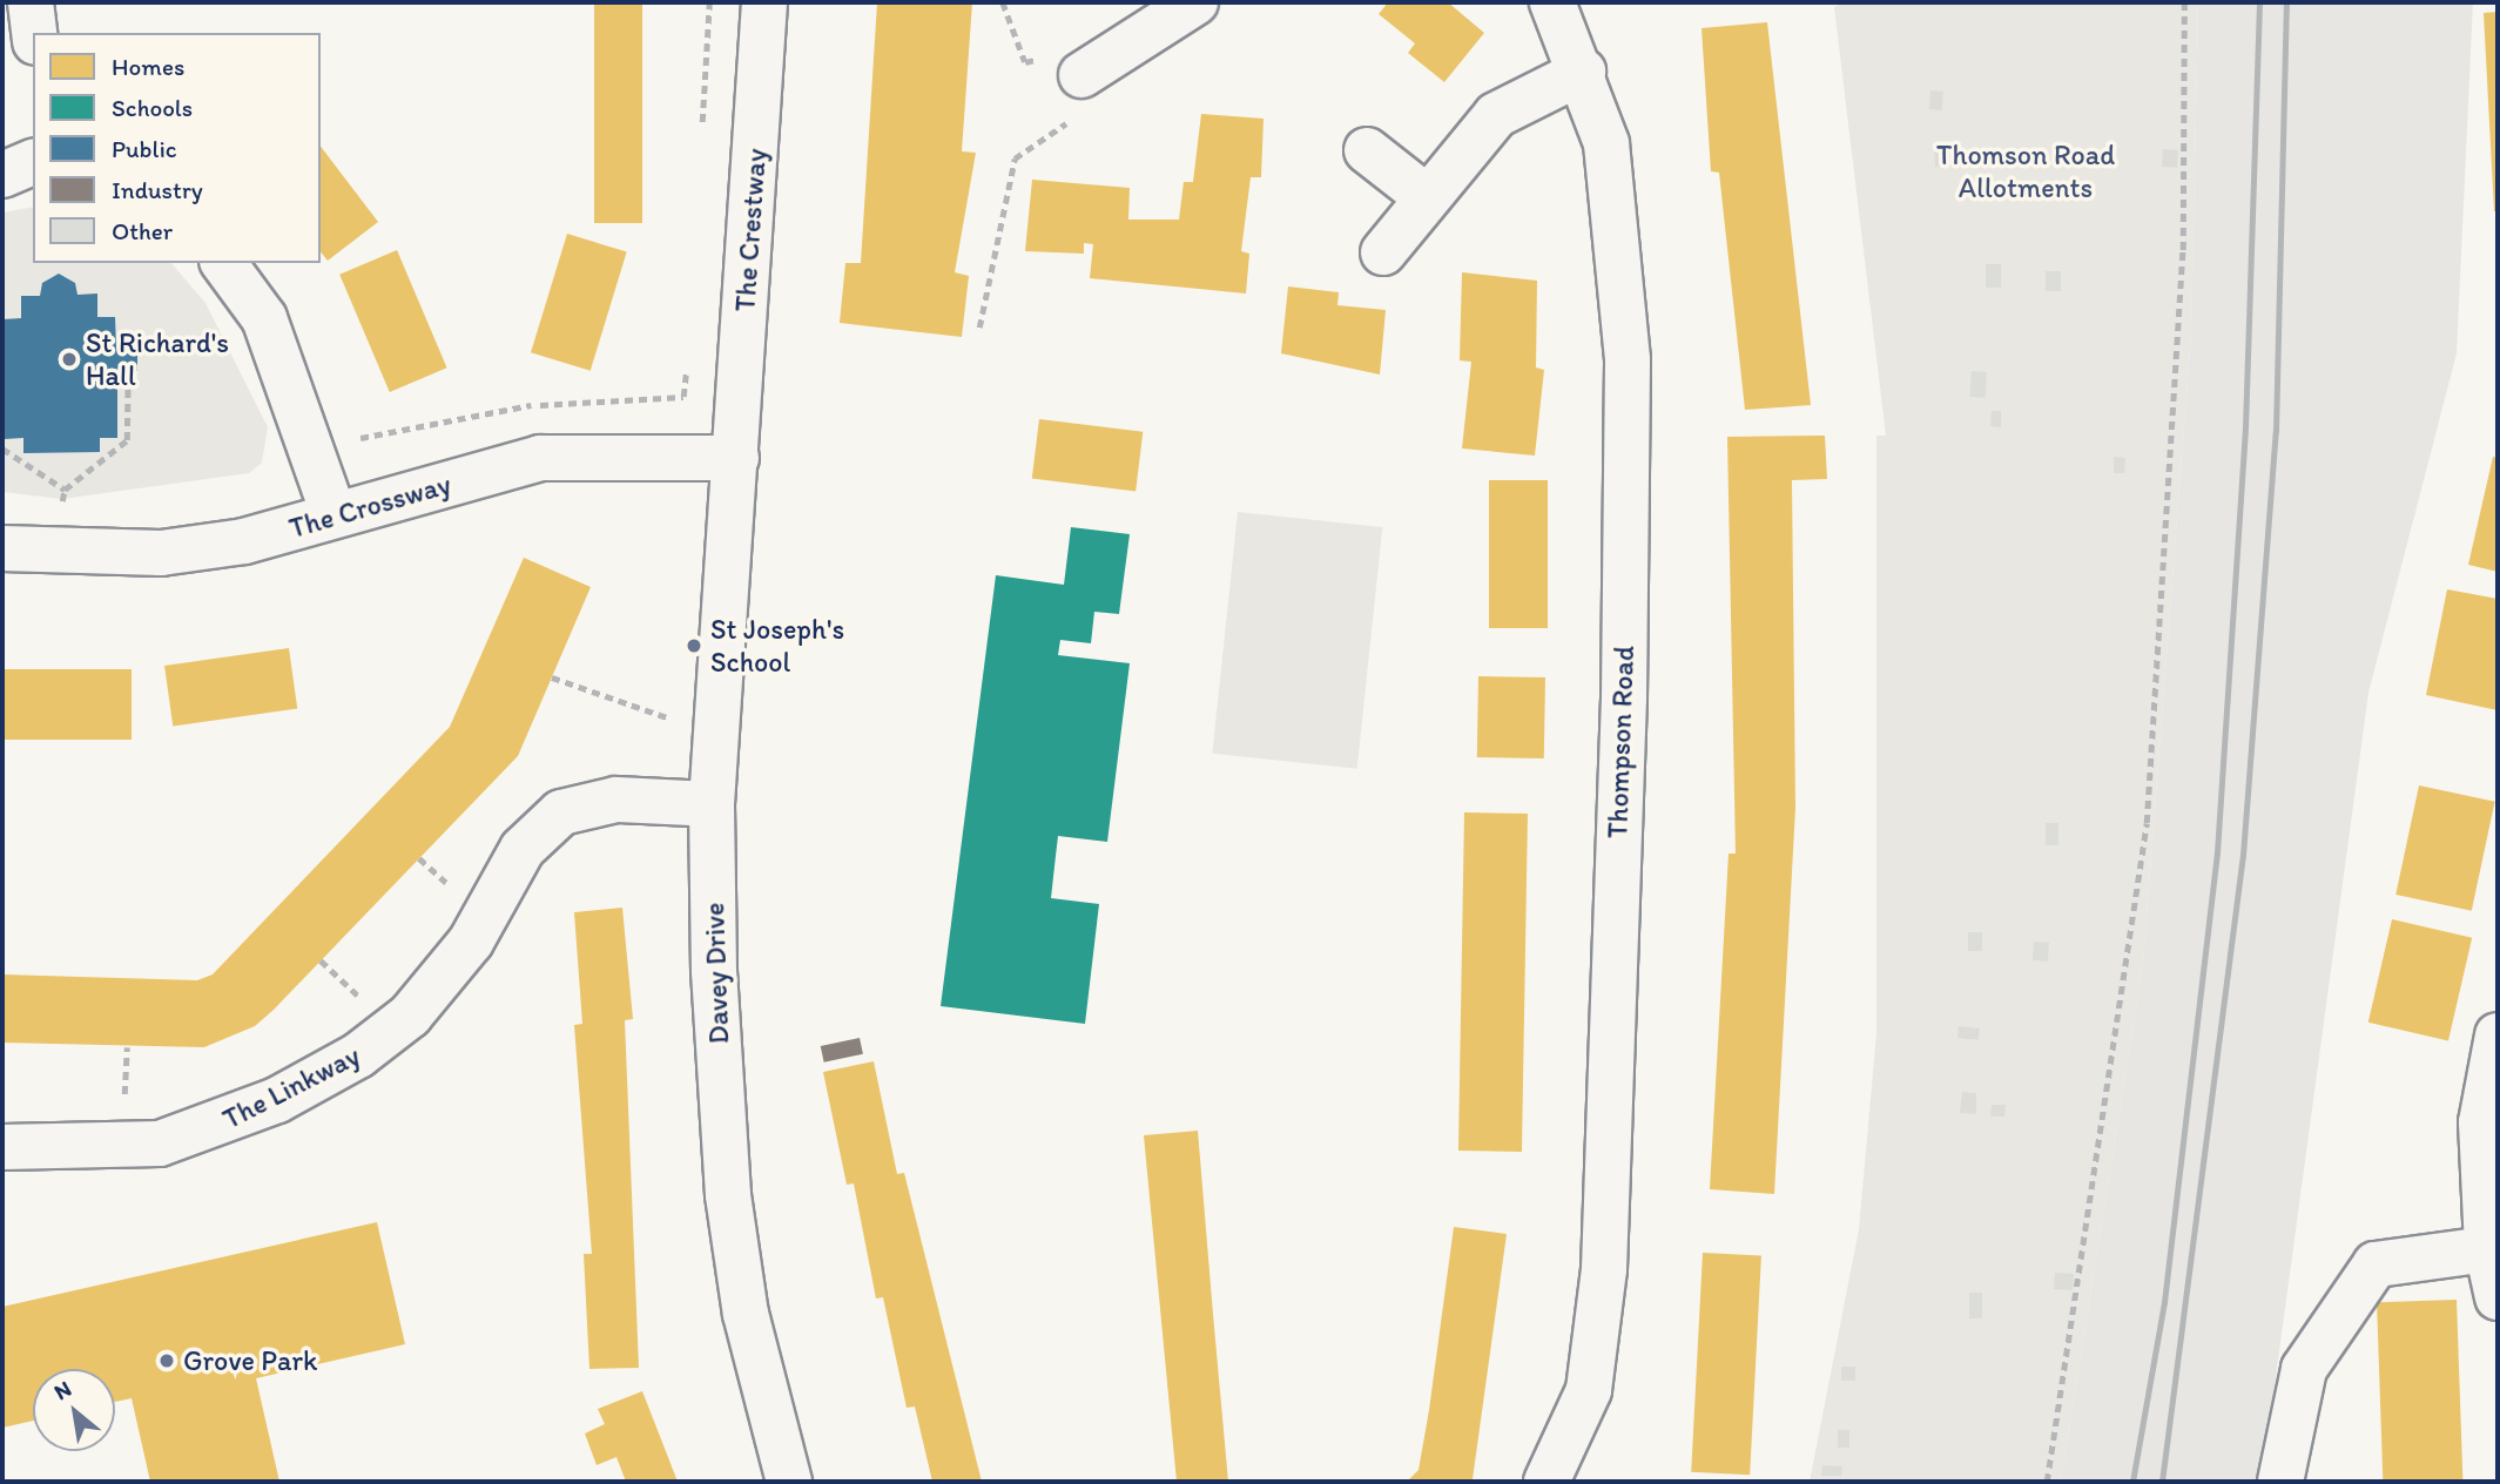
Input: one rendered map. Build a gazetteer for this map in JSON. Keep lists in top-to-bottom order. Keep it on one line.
{"streets":{"street":["The Crestway","The Crossway","Thompson Road","Davey Drive","The Linkway"]},"crossings":[["The Crestway","The Crossway"],["The Crestway","Davey Drive"],["The Crossway","Davey Drive"],["Davey Drive","The Linkway"]],"parks":["Thomson Road Allotments"],"places":["St Richard's Hall","St Joseph's School","Grove Park"],"legend":["Homes","Schools","Public","Industry","Other"],"north":"top left"}
